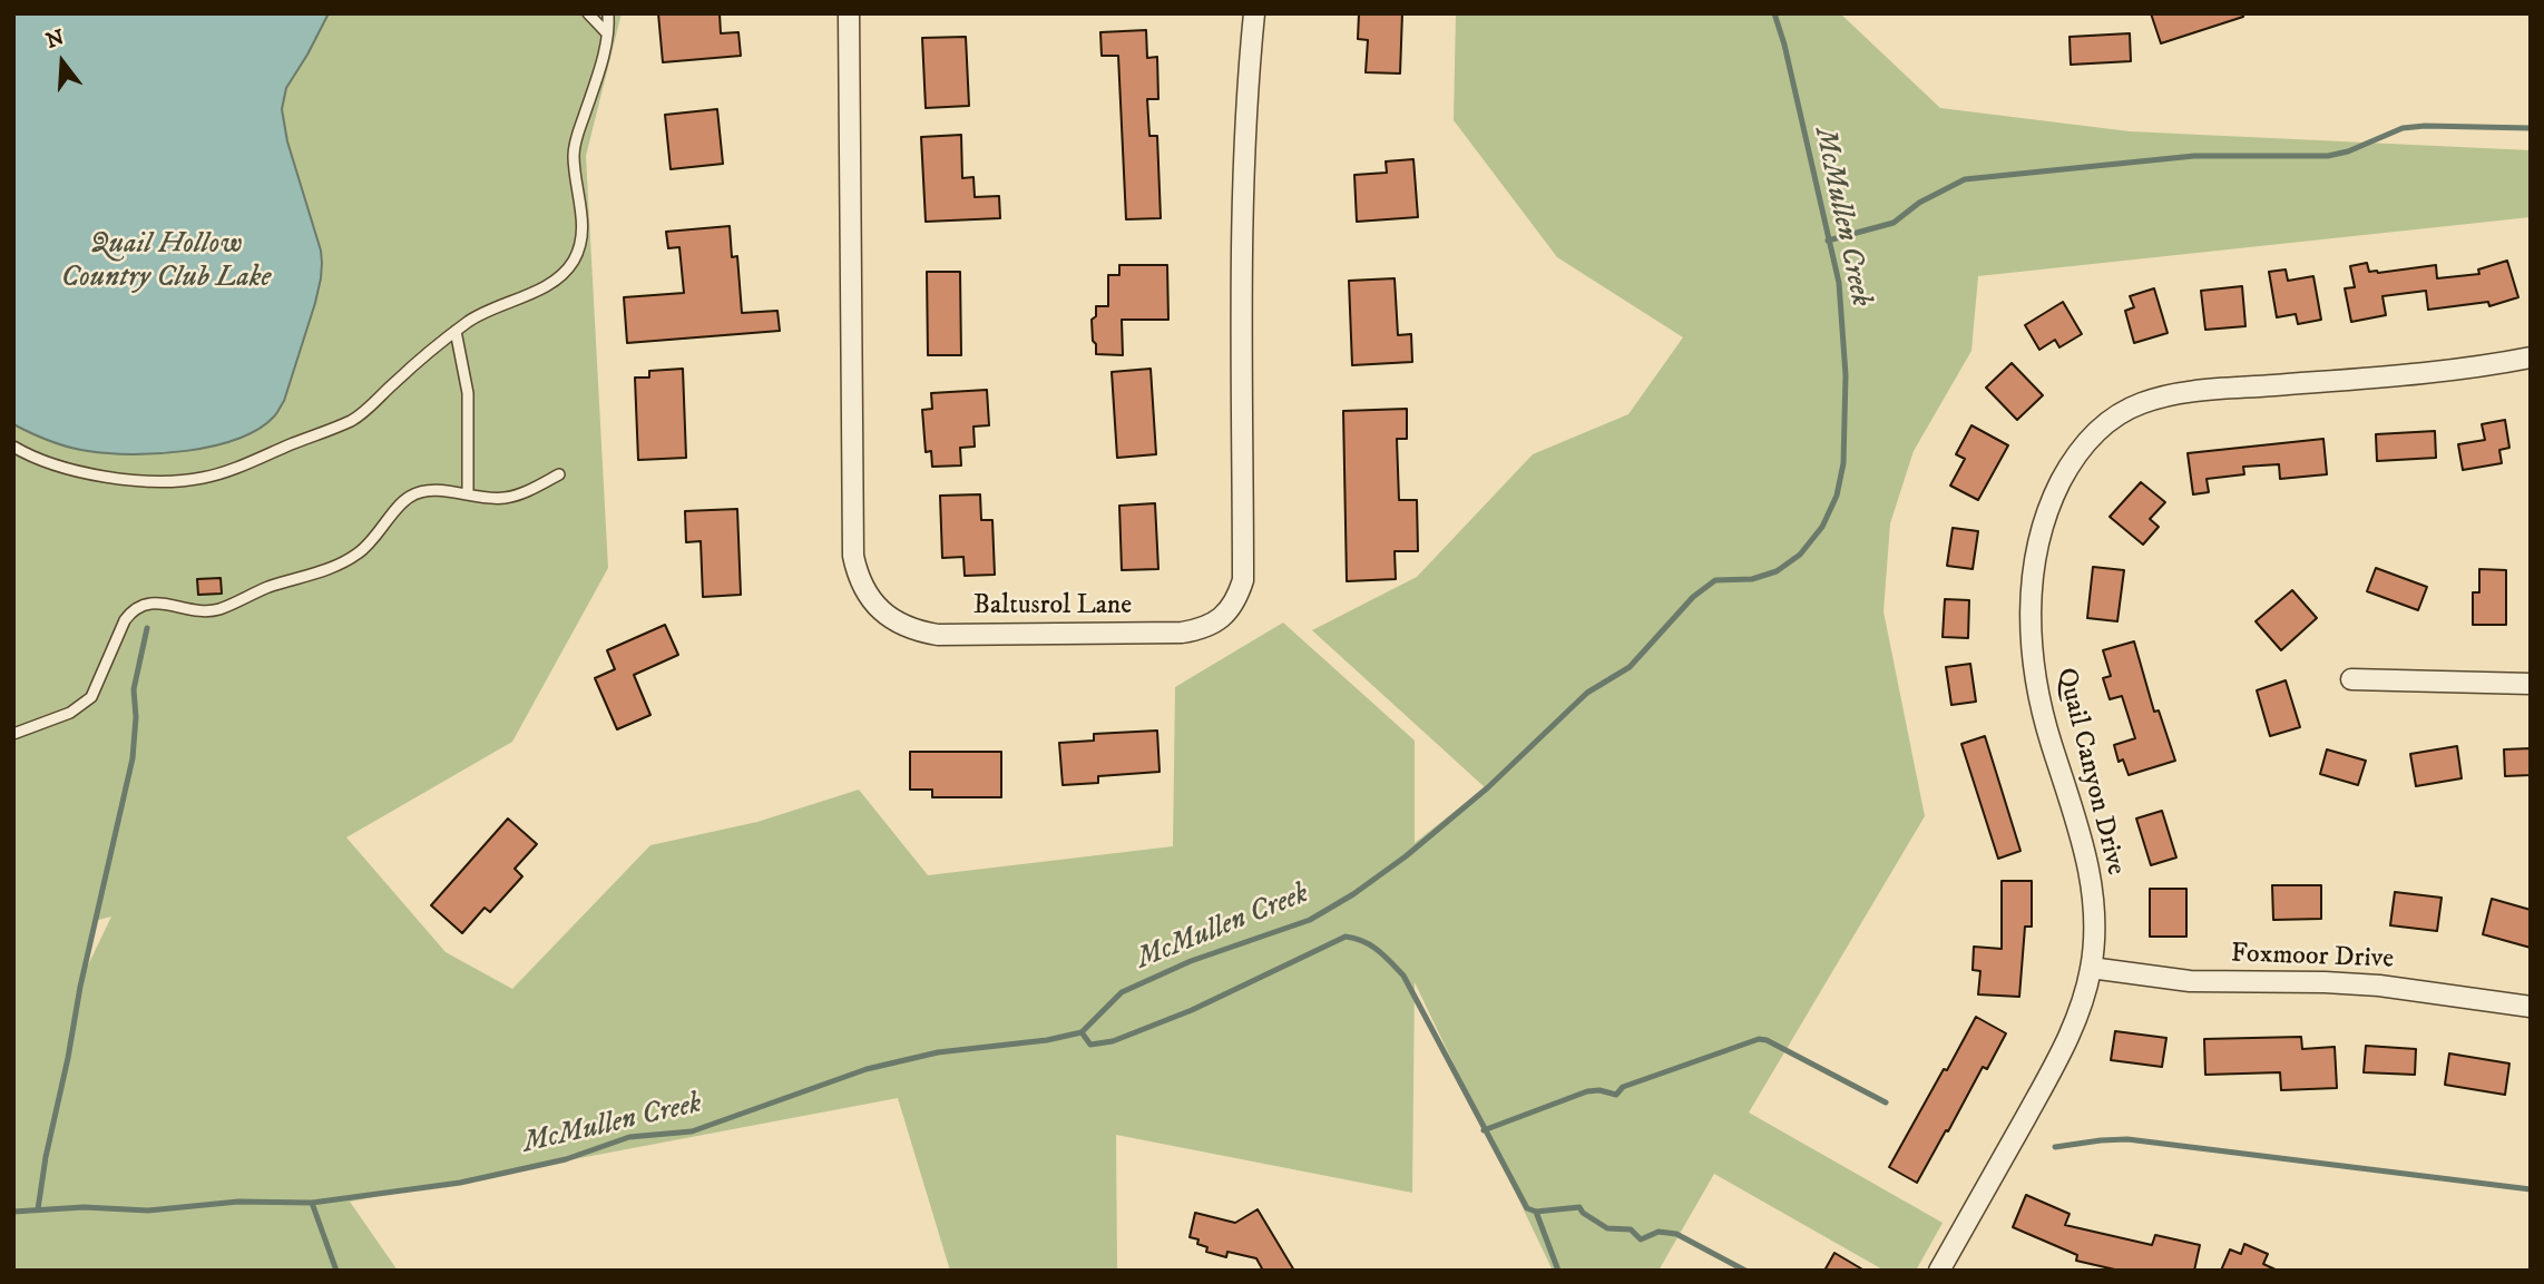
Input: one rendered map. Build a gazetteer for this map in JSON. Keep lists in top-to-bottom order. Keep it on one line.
{"streets":{"street":["Baltusrol Lane","Quail Canyon Drive","Foxmoor Drive"]},"crossings":[["Quail Canyon Drive","Foxmoor Drive"]],"water":["McMullen Creek","Quail Hollow Country Club Lake"],"north":"top"}
